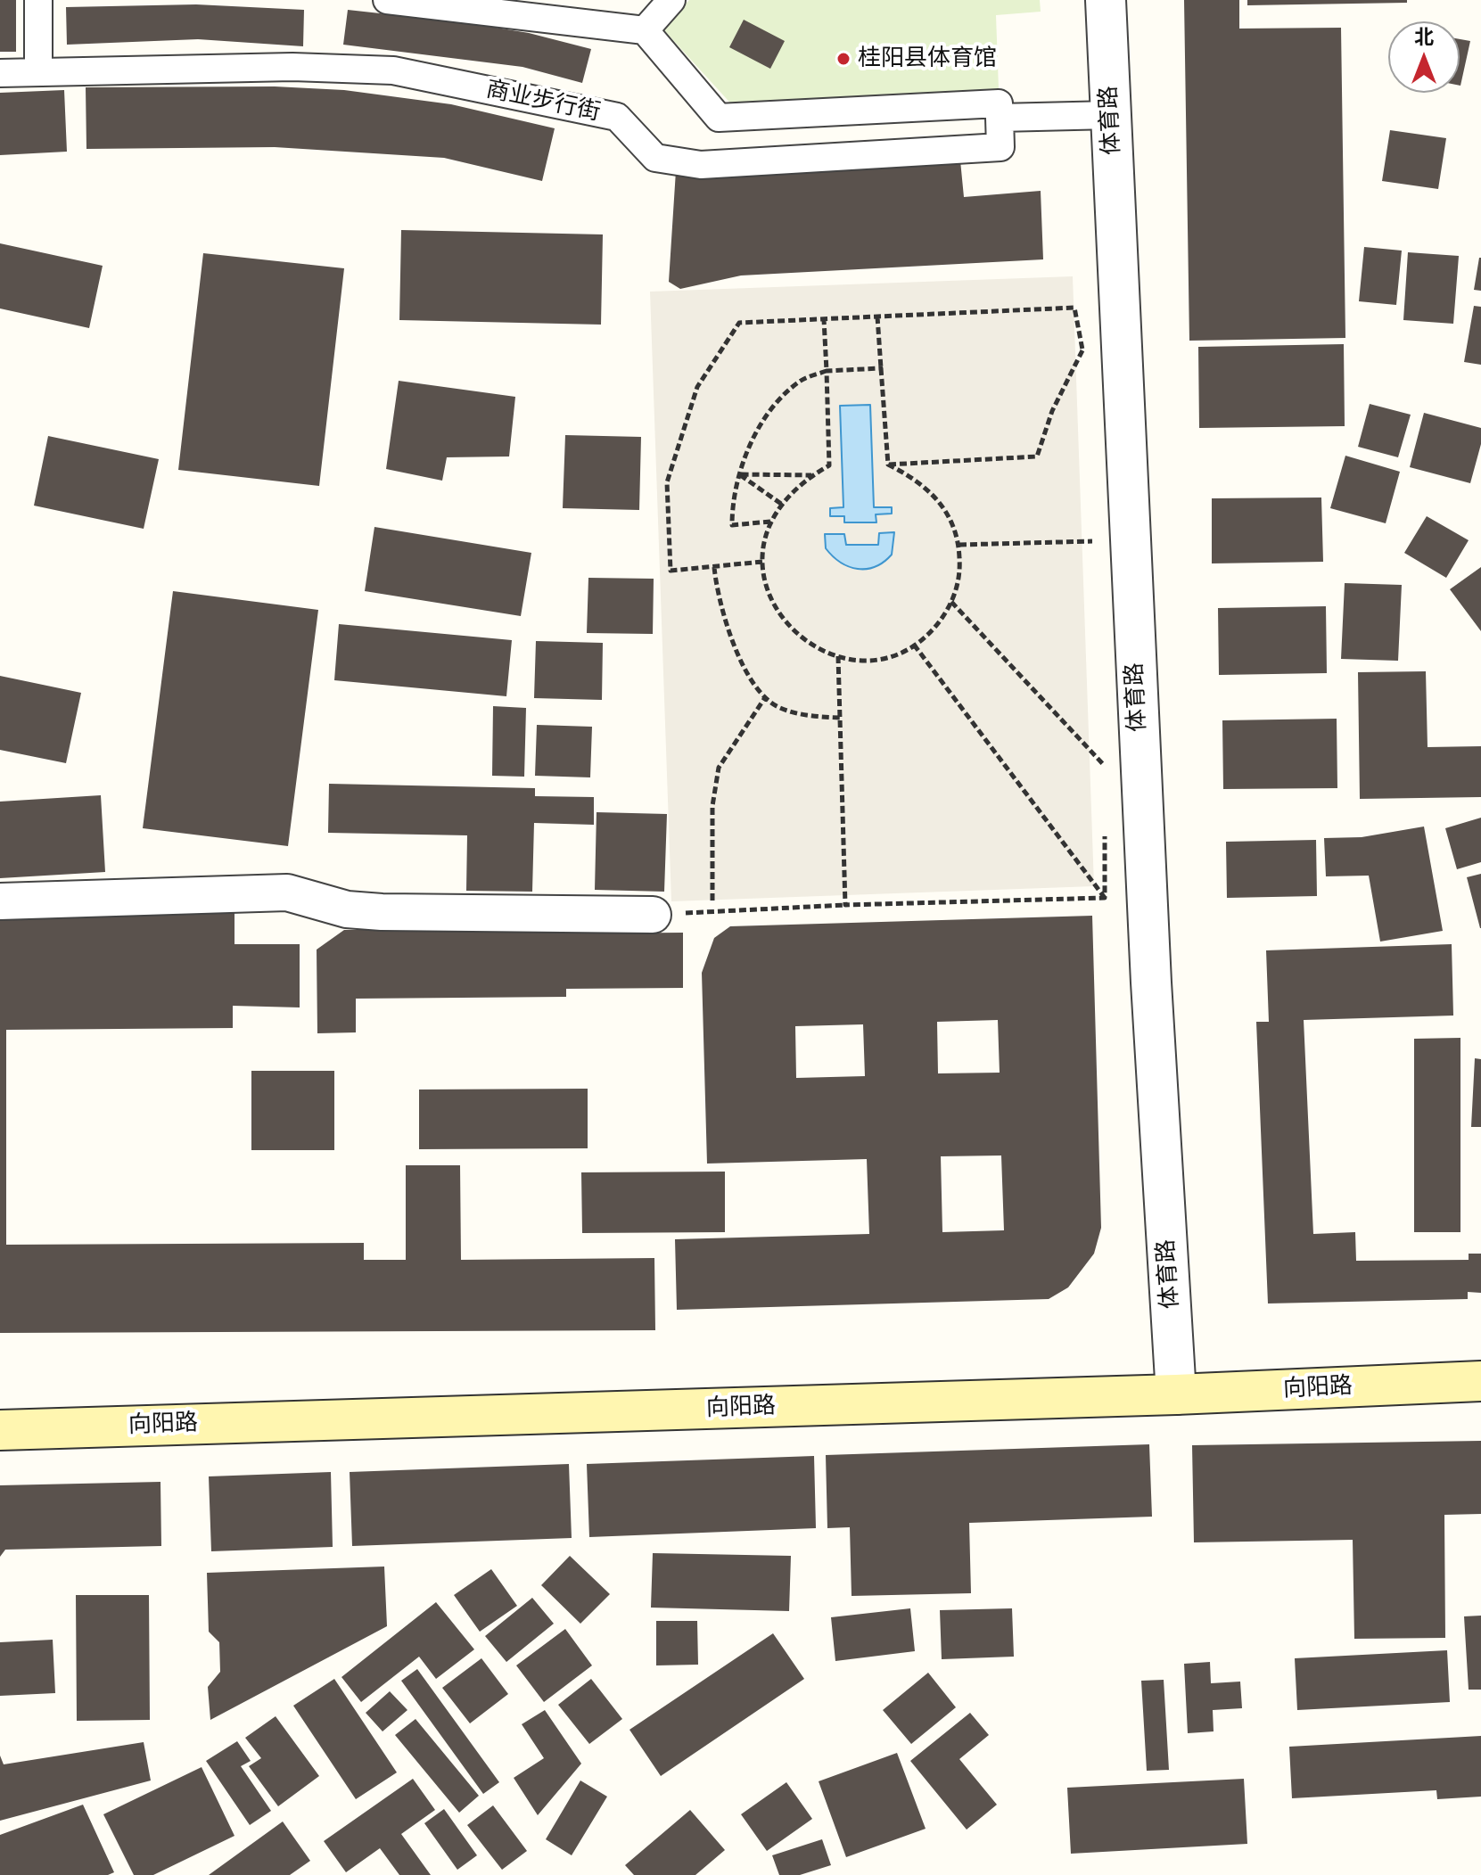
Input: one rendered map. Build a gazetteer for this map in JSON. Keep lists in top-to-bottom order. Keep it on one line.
{"streets":{"main road":["向阳路"],"street":["商业步行街","体育路"]},"crossings":[["体育路","向阳路"]],"places":["桂阳县体育馆"],"north":"top"}
